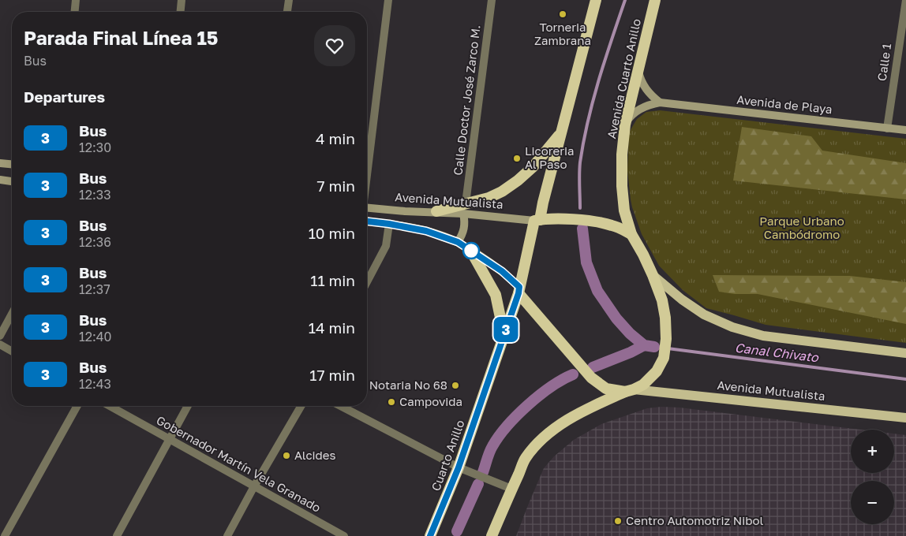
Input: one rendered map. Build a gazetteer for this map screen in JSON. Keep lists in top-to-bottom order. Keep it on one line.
{"streets":{"highway":["Avenida Cuarto Anillo","Cuarto Anillo"],"main road":["Avenida de Playa","Avenida Mutualista"],"street":["Calle 1","Calle Doctor José Zarco M.","Gobernador Martín Vela Granado"]},"crossings":[["Calle 1","Avenida de Playa"],["Avenida Cuarto Anillo","Avenida de Playa"],["Avenida Cuarto Anillo","Avenida Mutualista"],["Calle Doctor José Zarco M.","Avenida Mutualista"],["Avenida Mutualista","Cuarto Anillo"]],"water":["Canal Chivato"],"parks":["Parque Urbano Cambódromo"],"places":["Torneria Zambrana","Licoreria Al Paso","Notaria No 68","Campovida","Alcides","Centro Automotriz Nibol"],"lines":["bus line 3"],"page":{"on_map":"3","heading":[["Parada Final Línea 15","Bus"],"Departures"],"list":[{"mark":"3","name":"Bus","note":"12:30","value":"4 min"},{"mark":"3","name":"Bus","note":"12:33","value":"7 min"},{"mark":"3","name":"Bus","note":"12:36","value":"10 min"},{"mark":"3","name":"Bus","note":"12:37","value":"11 min"},{"mark":"3","name":"Bus","note":"12:40","value":"14 min"},{"mark":"3","name":"Bus","note":"12:43","value":"17 min"}],"map_buttons":["+","−"]}}
